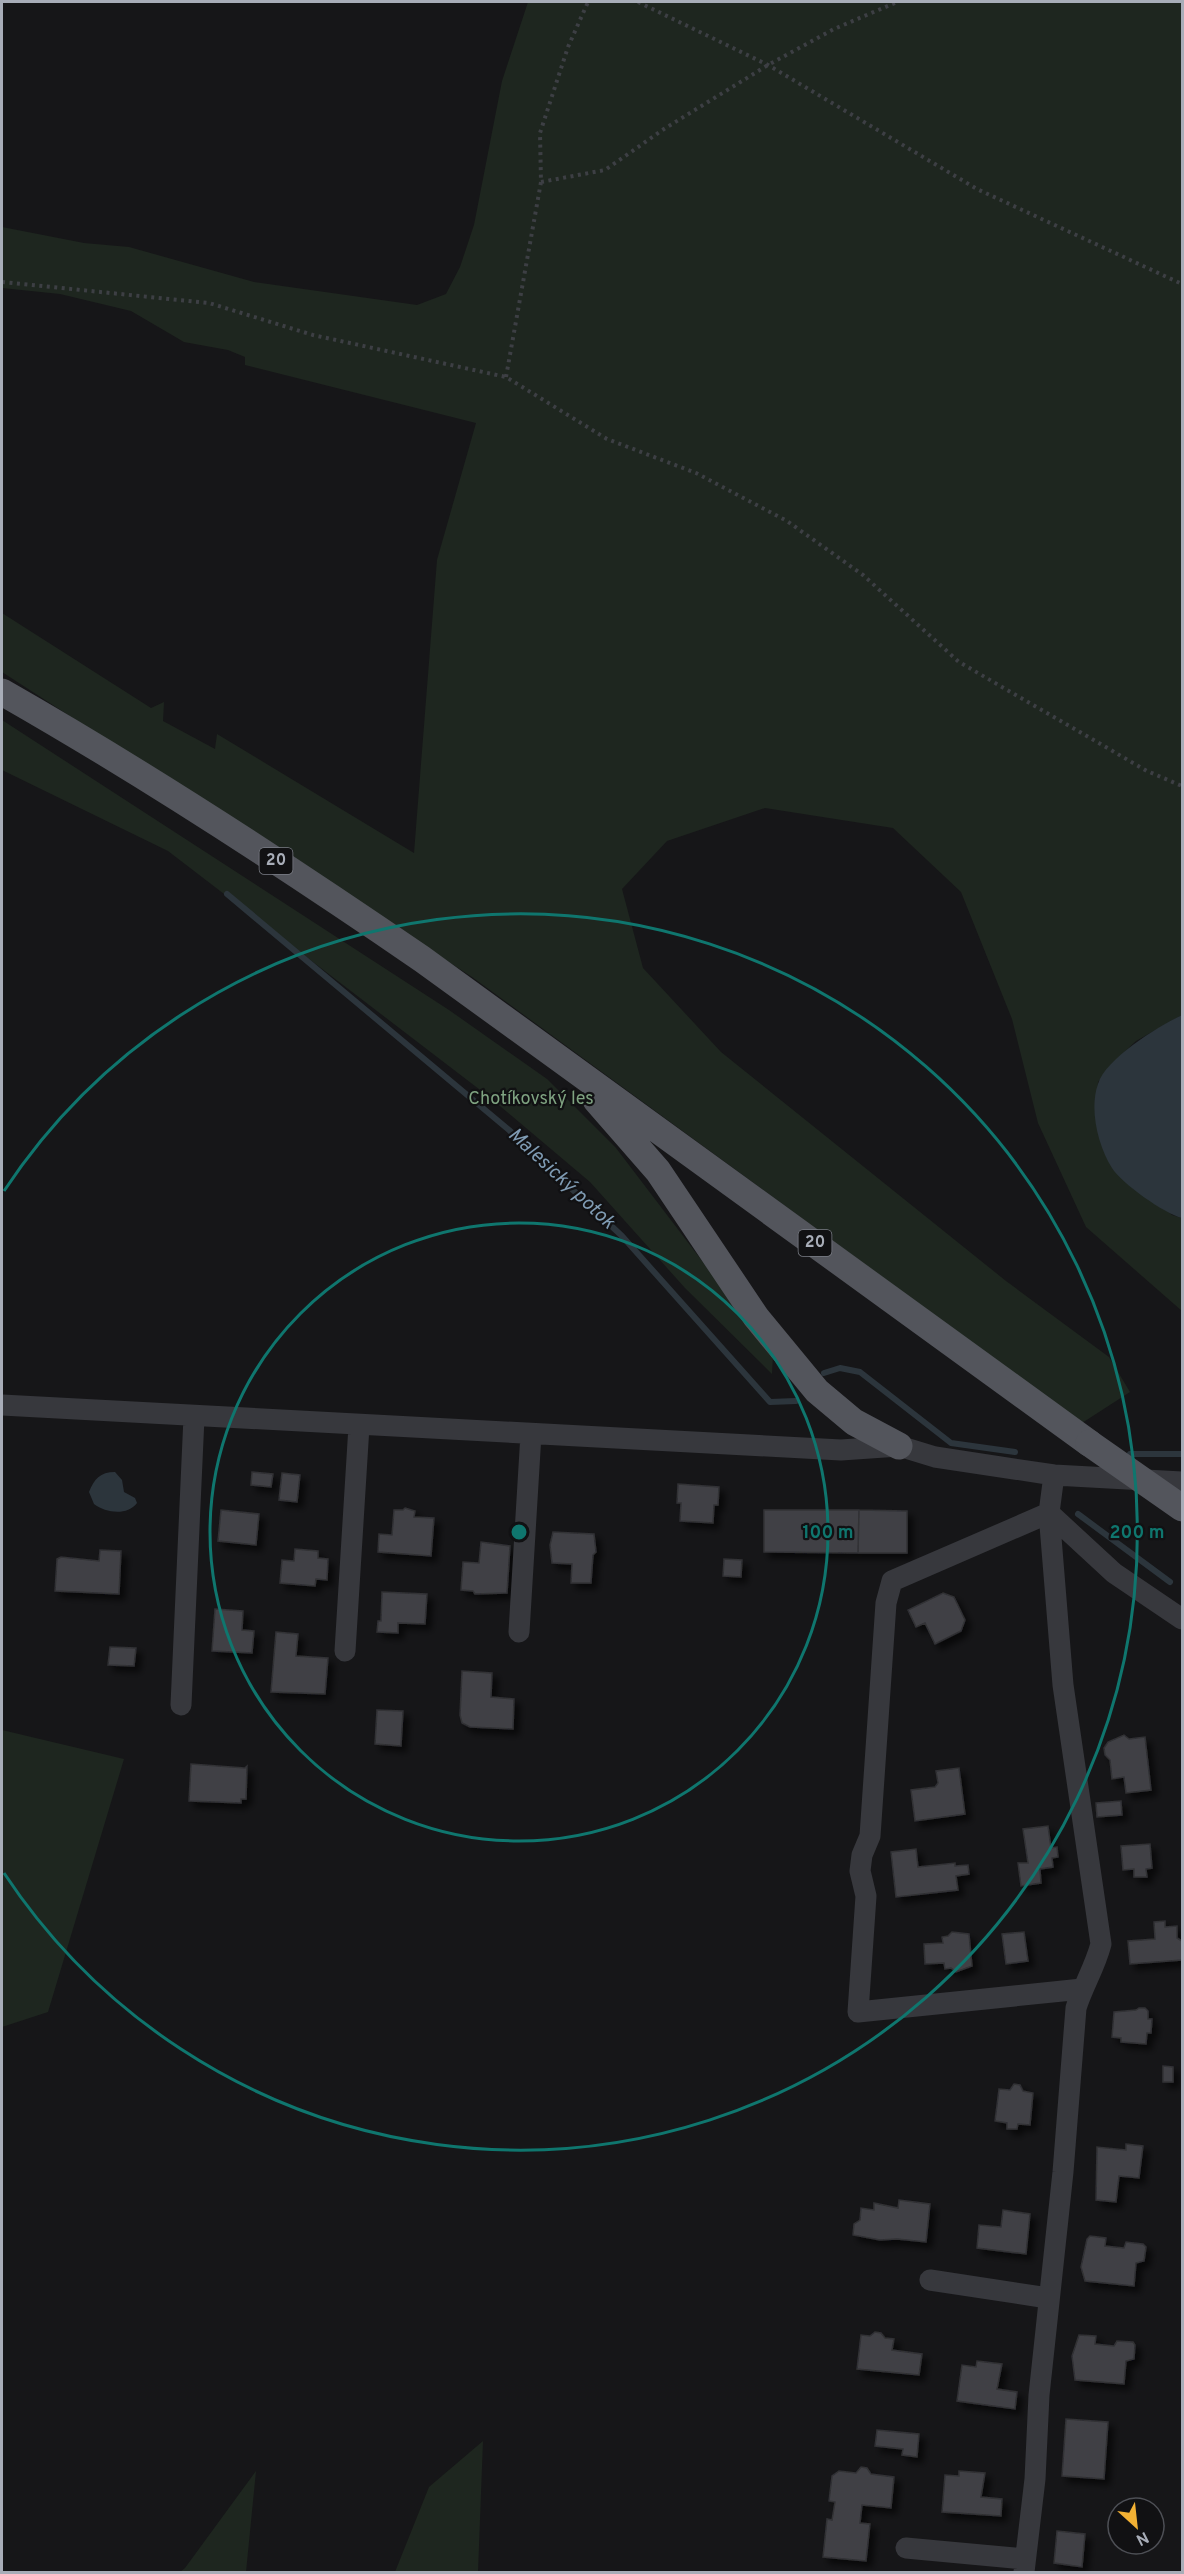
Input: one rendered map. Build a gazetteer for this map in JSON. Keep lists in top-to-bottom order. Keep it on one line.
{"streets":{"main road":["20"]},"water":["Malesický potok"],"parks":["Chotíkovský les"],"north":"bottom right","rings":["100 m","200 m"]}
